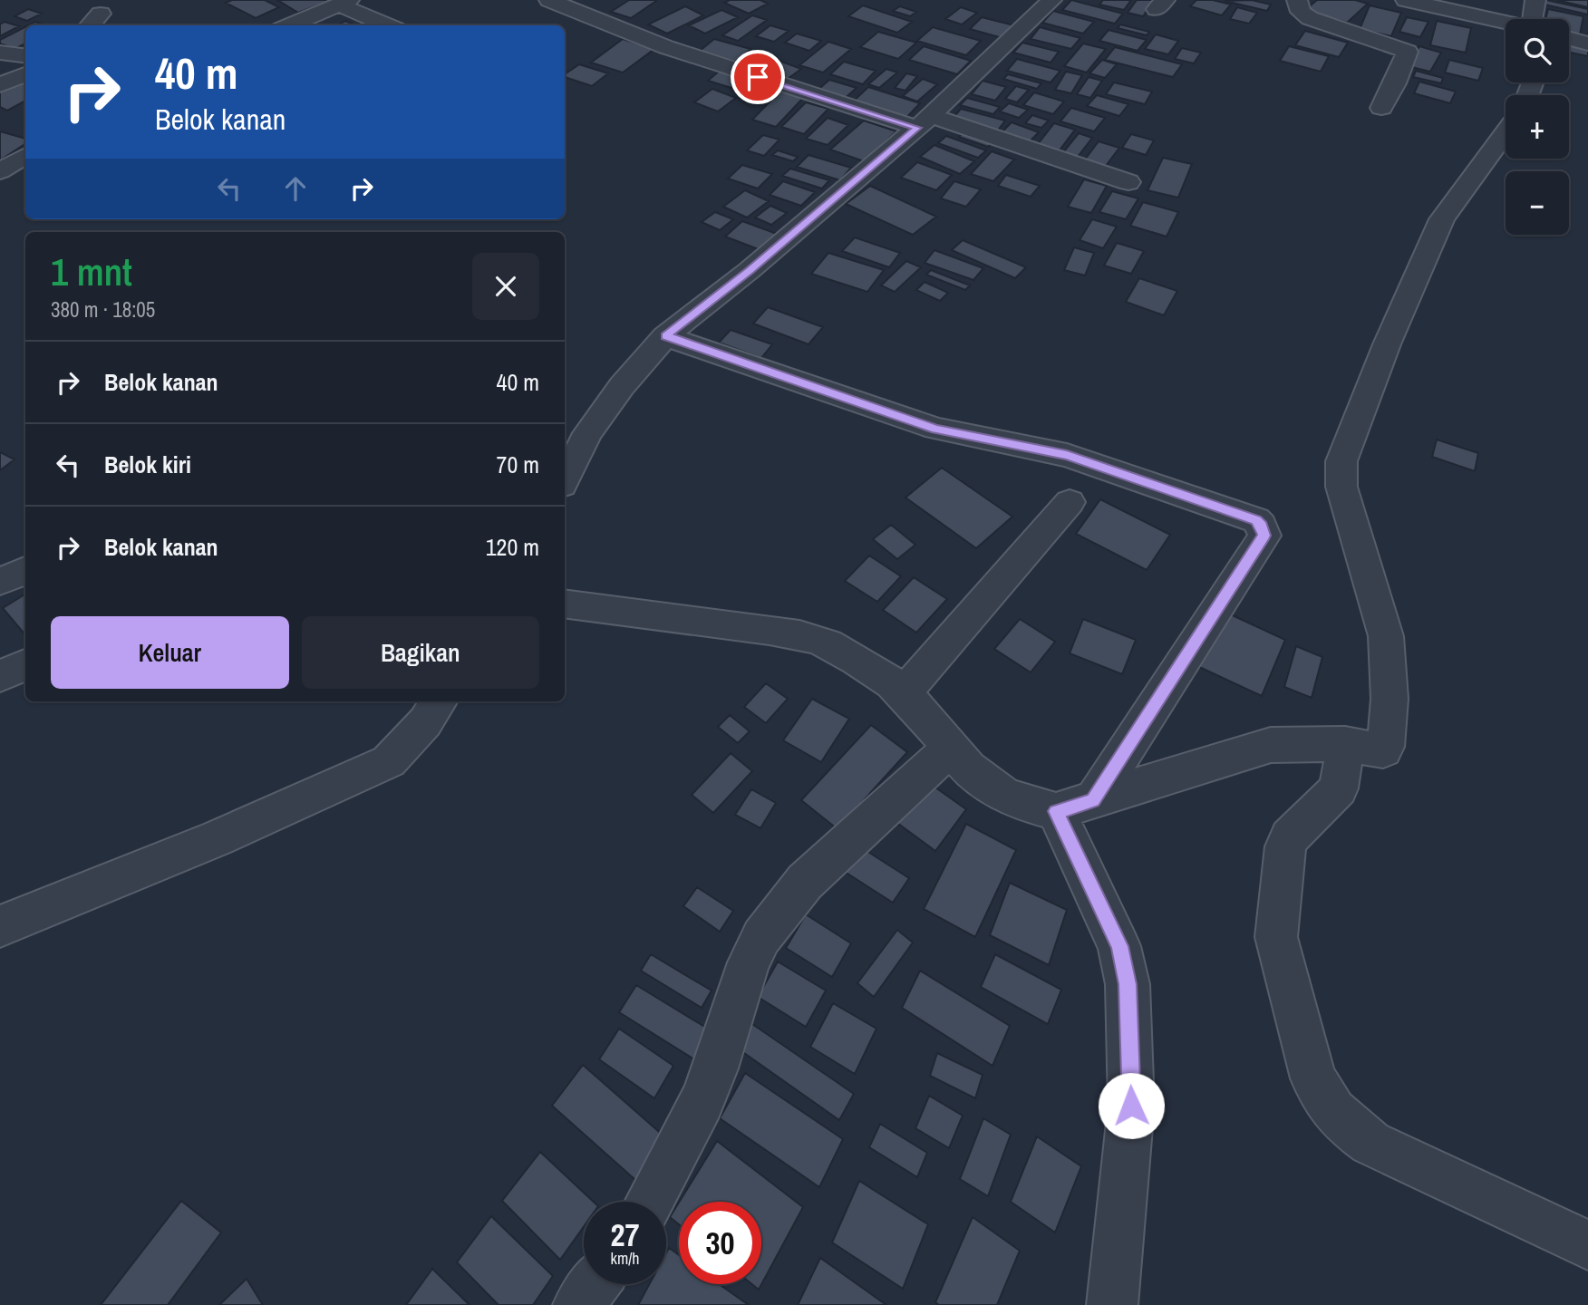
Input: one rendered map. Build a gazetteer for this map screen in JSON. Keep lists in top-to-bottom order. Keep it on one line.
{"page":{"map_buttons":["+","−"],"turn":["40 m","Belok kanan"],"heading":["1 mnt","380 m · 18:05"],"list":[{"name":"Belok kanan","value":"40 m"},{"name":"Belok kiri","value":"70 m"},{"name":"Belok kanan","value":"120 m"}],"buttons":["Keluar","Bagikan"],"speed":"27 km/h","limit":"30"}}
